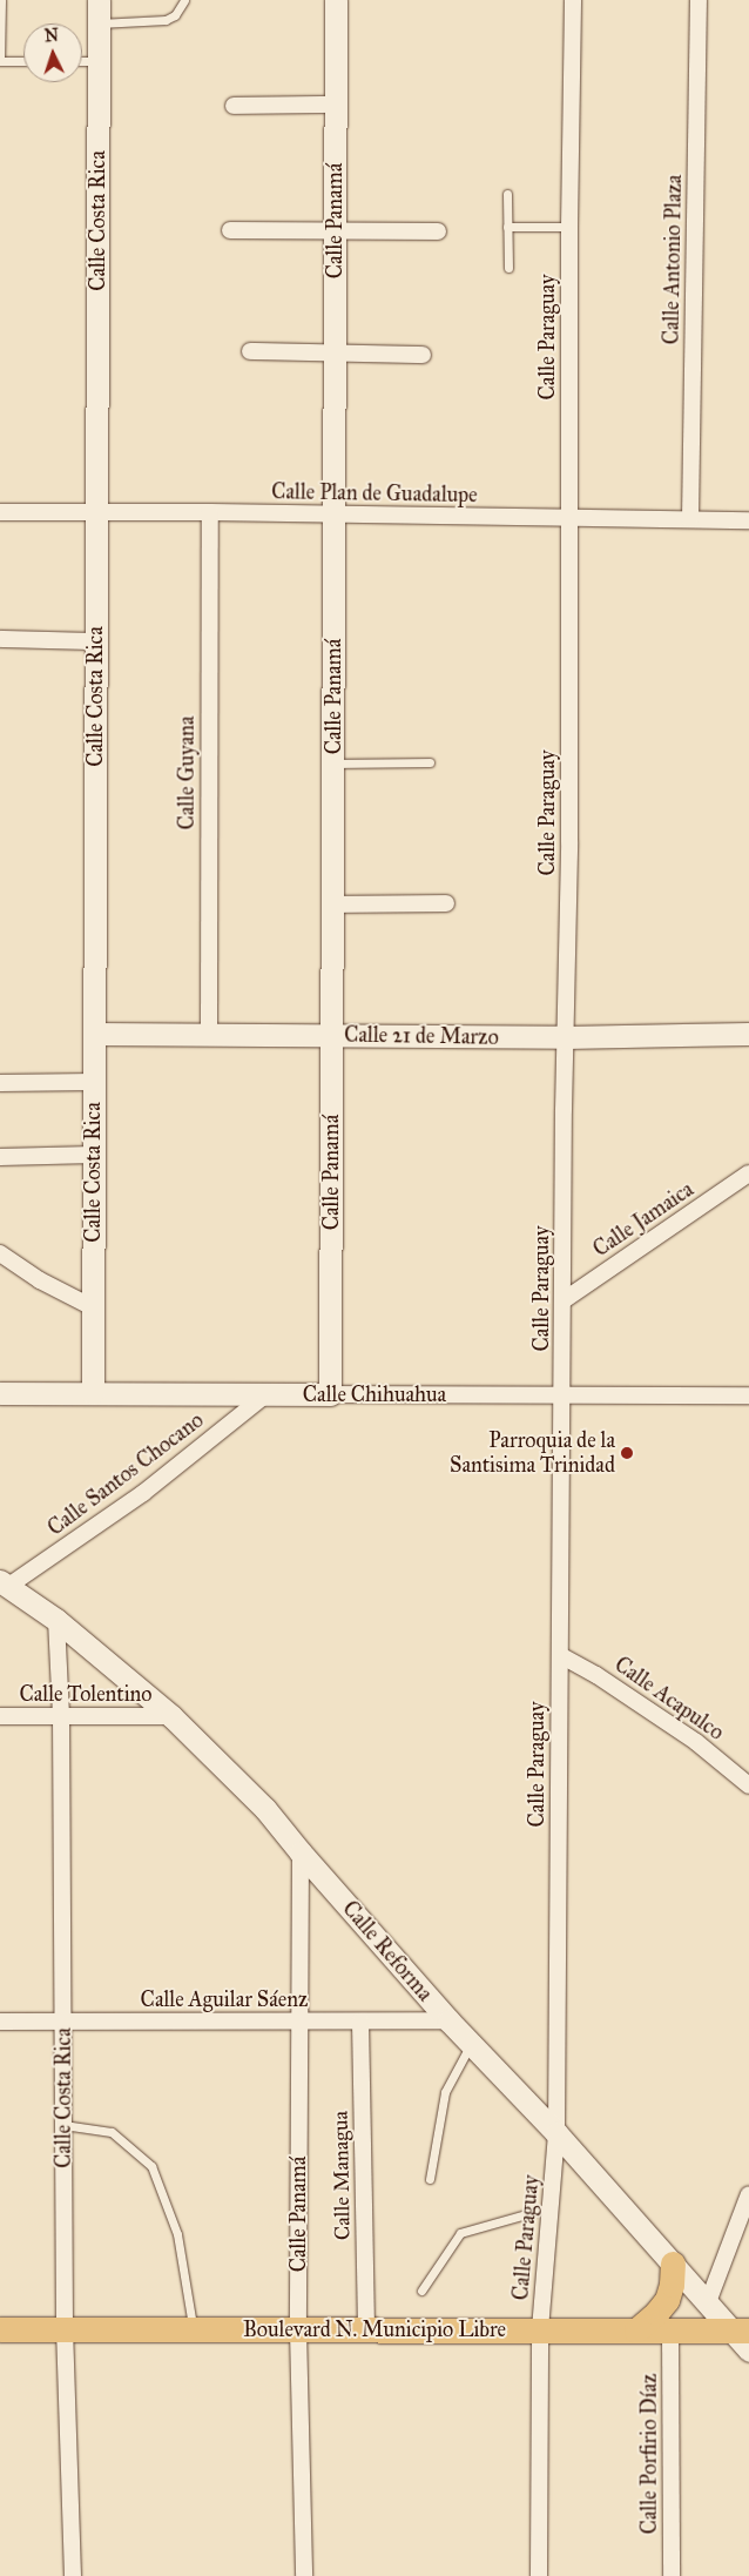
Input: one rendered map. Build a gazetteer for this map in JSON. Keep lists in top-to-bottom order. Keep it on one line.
{"streets":{"main road":["Boulevard N. Municipio Libre"],"street":["Calle Costa Rica","Calle Panamá","Calle Antonio Plaza","Calle Paraguay","Calle Plan de Guadalupe","Calle Guyana","Calle 21 de Marzo","Calle Jamaica","Calle Chihuahua","Calle Santos Chocano","Calle Tolentino","Calle Acapulco","Calle Reforma","Calle Aguilar Sáenz","Calle Managua","Calle Porfirio Díaz"]},"crossings":[["Calle Costa Rica","Calle Plan de Guadalupe"],["Calle Costa Rica","Calle 21 de Marzo"],["Calle Costa Rica","Calle Chihuahua"],["Calle Costa Rica","Calle Tolentino"],["Calle Costa Rica","Calle Reforma"],["Calle Costa Rica","Calle Aguilar Sáenz"],["Calle Costa Rica","Boulevard N. Municipio Libre"],["Calle Panamá","Calle Plan de Guadalupe"],["Calle Panamá","Calle 21 de Marzo"],["Calle Panamá","Calle Chihuahua"],["Calle Panamá","Calle Reforma"],["Calle Panamá","Calle Aguilar Sáenz"],["Calle Panamá","Boulevard N. Municipio Libre"],["Calle Antonio Plaza","Calle Plan de Guadalupe"],["Calle Paraguay","Calle Plan de Guadalupe"],["Calle Paraguay","Calle 21 de Marzo"],["Calle Paraguay","Calle Jamaica"],["Calle Paraguay","Calle Chihuahua"],["Calle Paraguay","Calle Acapulco"],["Calle Paraguay","Calle Reforma"],["Calle Paraguay","Boulevard N. Municipio Libre"],["Calle Plan de Guadalupe","Calle Guyana"],["Calle Guyana","Calle 21 de Marzo"],["Calle Chihuahua","Calle Santos Chocano"],["Calle Santos Chocano","Calle Reforma"],["Calle Tolentino","Calle Reforma"],["Calle Reforma","Calle Aguilar Sáenz"],["Calle Reforma","Boulevard N. Municipio Libre"],["Calle Aguilar Sáenz","Calle Managua"],["Calle Managua","Boulevard N. Municipio Libre"],["Boulevard N. Municipio Libre","Calle Porfirio Díaz"]],"places":["Parroquia de la Santisima Trinidad"],"north":"top"}
